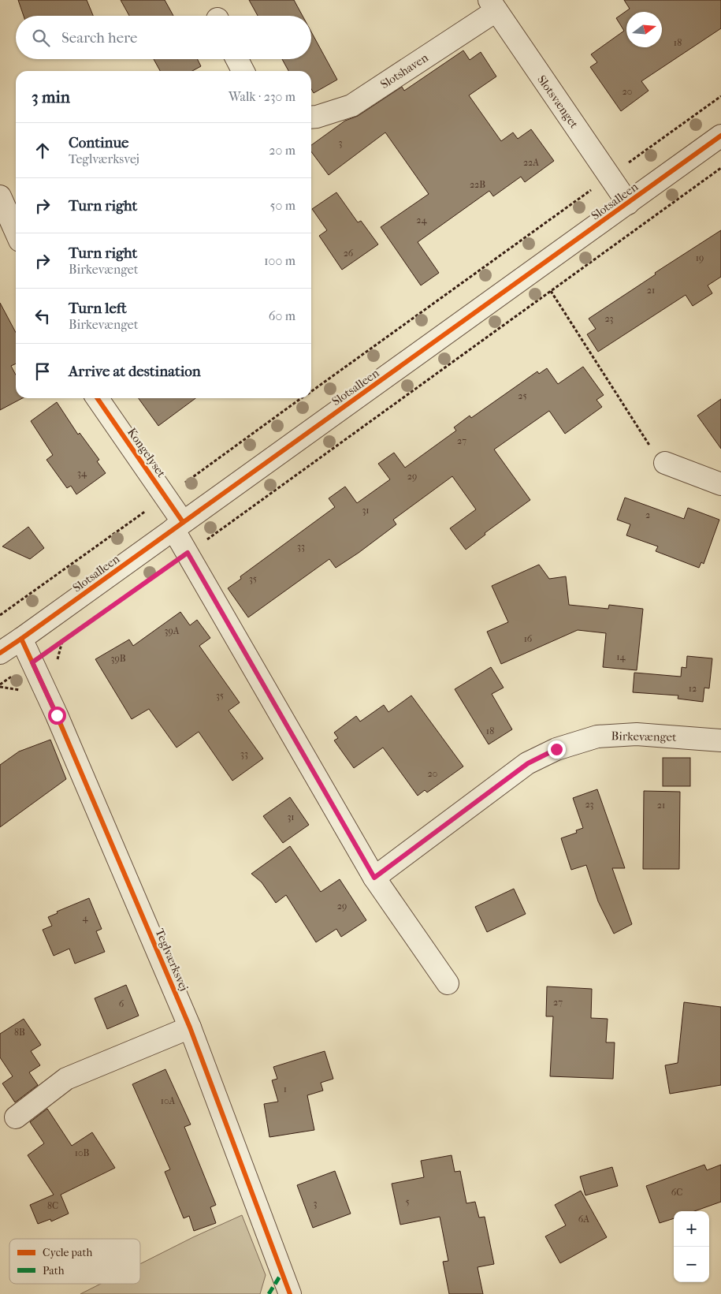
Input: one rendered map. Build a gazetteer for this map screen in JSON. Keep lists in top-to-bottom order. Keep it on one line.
{"streets":{"street":["Slotshaven","Slotsvænget","Slotsalleen","Kongelyset","Birkevænget","Teglværksvej"]},"crossings":[["Slotshaven","Slotsvænget"],["Slotsvænget","Slotsalleen"],["Slotsalleen","Kongelyset"],["Slotsalleen","Teglværksvej"]],"house_numbers":["18","20","3","22A","22B","24","26","19","21","23","25","27","34","29","31","2","33","35","39A","16","14","39B","12","35","18","33","20","23","21","31","29","4","27","6","8B","1","10A","10B","6C","5","3","8C","6A"],"legend":["Cycle path","Path"],"north":"right","page":{"search":"Search here","heading":["3 min","Walk · 230 m"],"list":[["Continue","Teglværksvej","20 m"],["Turn right","50 m"],["Turn right","Birkevænget","100 m"],["Turn left","Birkevænget","60 m"],"Arrive at destination"],"map_buttons":["+","−"]}}
